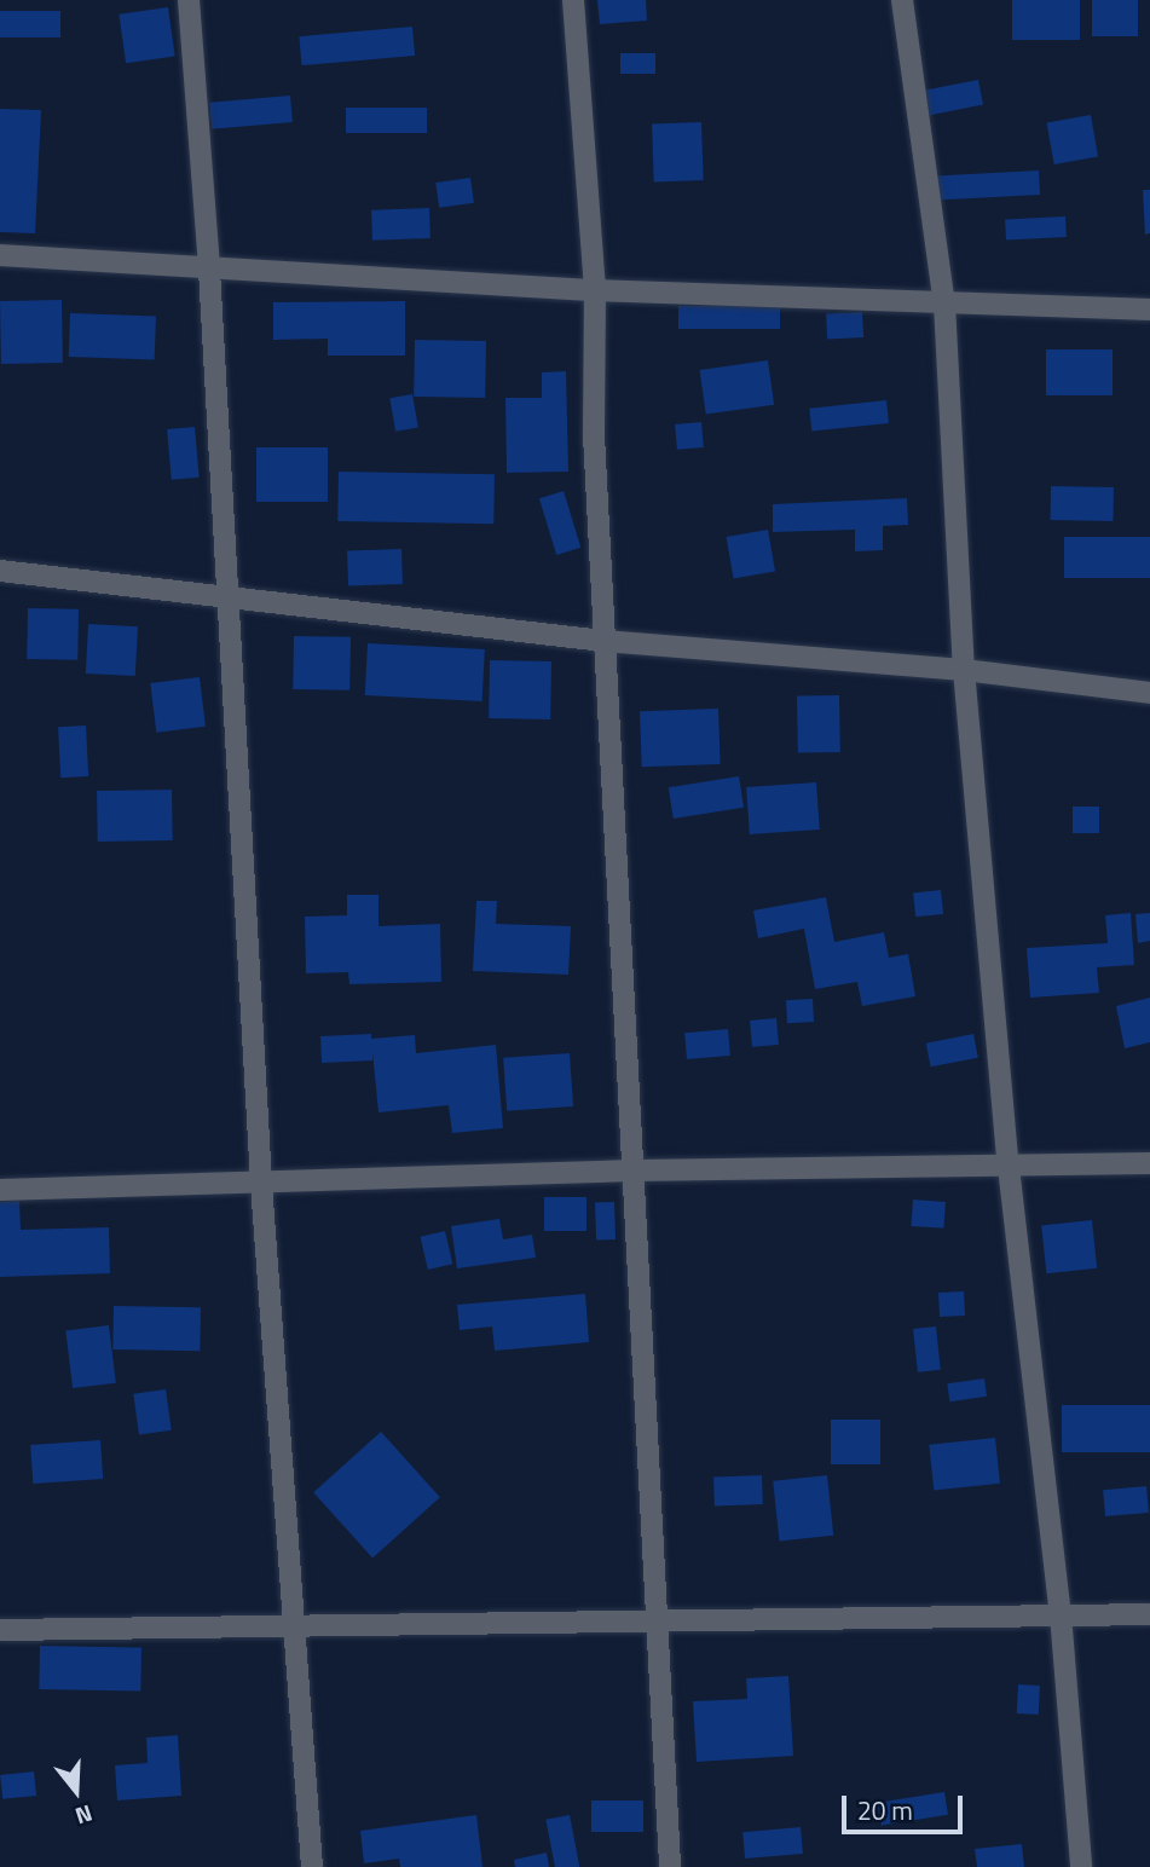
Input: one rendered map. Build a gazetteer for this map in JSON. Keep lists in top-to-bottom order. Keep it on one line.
{"scale_bar":"20 m","north":"bottom"}
